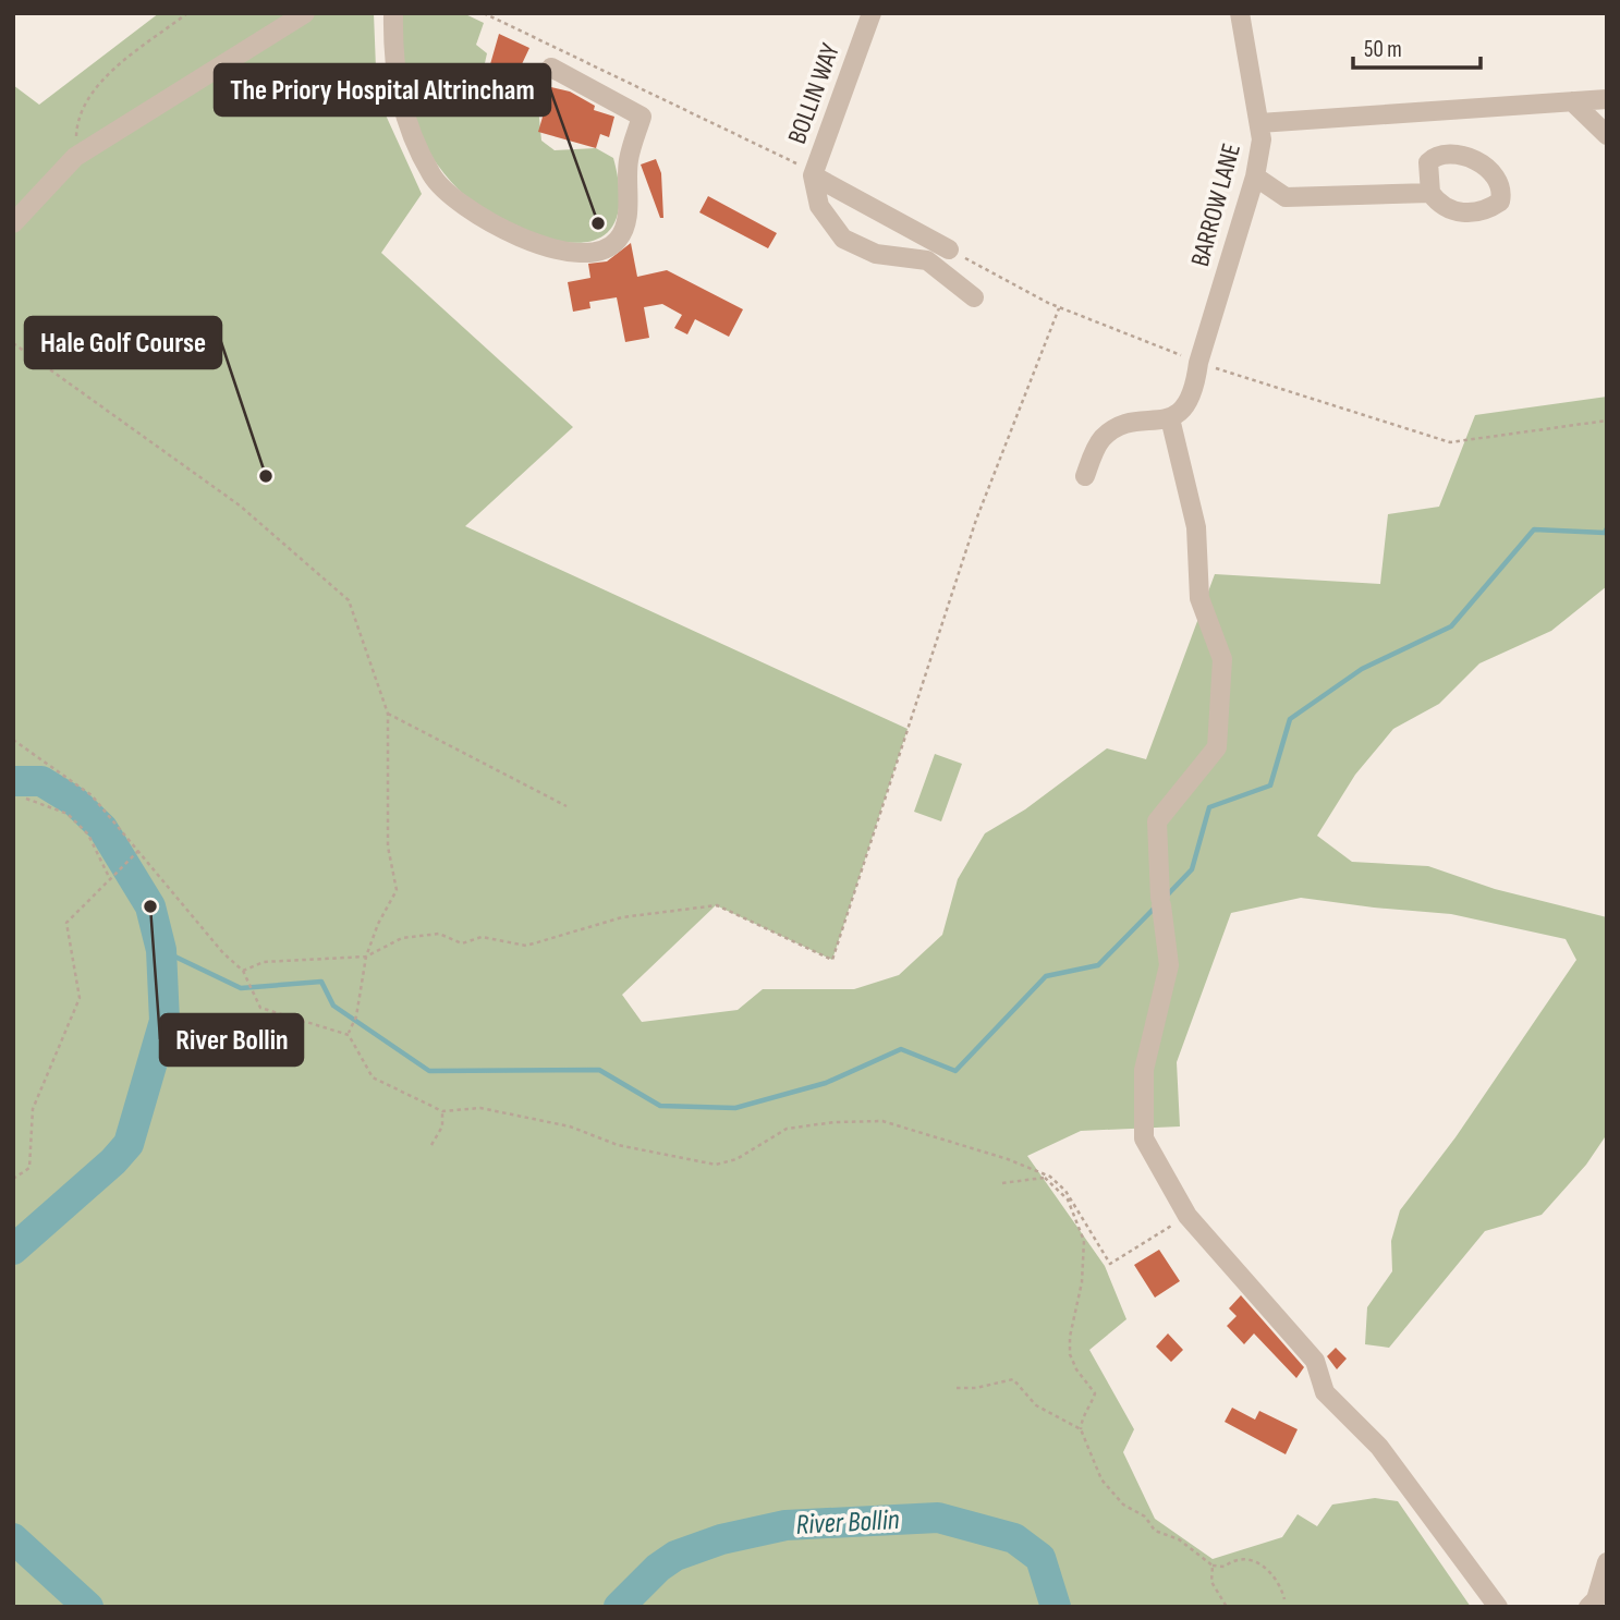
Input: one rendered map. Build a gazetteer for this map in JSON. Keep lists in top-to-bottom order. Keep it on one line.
{"streets":{"street":["BOLLIN WAY","BARROW LANE"]},"water":["River Bollin"],"places":["The Priory Hospital Altrincham","Hale Golf Course","River Bollin"],"scale_bar":"50 m"}
